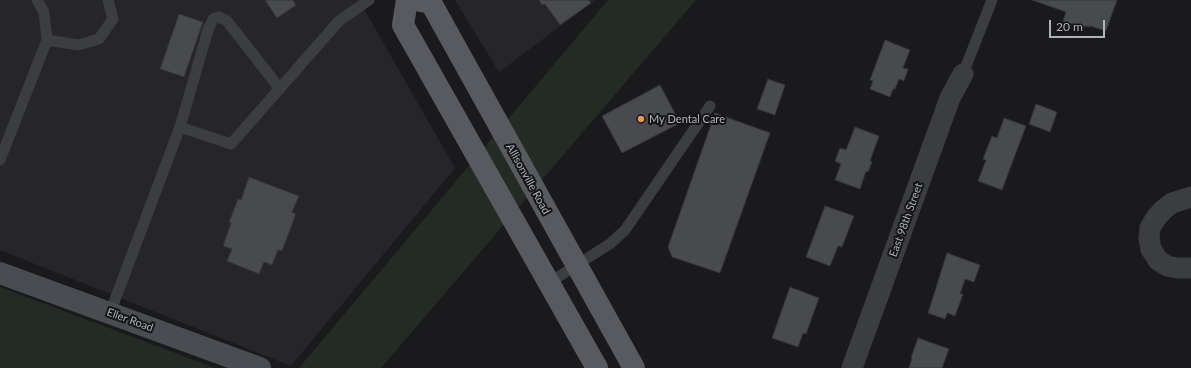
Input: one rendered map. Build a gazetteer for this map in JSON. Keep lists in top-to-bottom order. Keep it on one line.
{"streets":{"main road":["Allisonville Road"],"street":["East 98th Street","Eller Road"]},"places":["My Dental Care"],"scale_bar":"20 m"}
